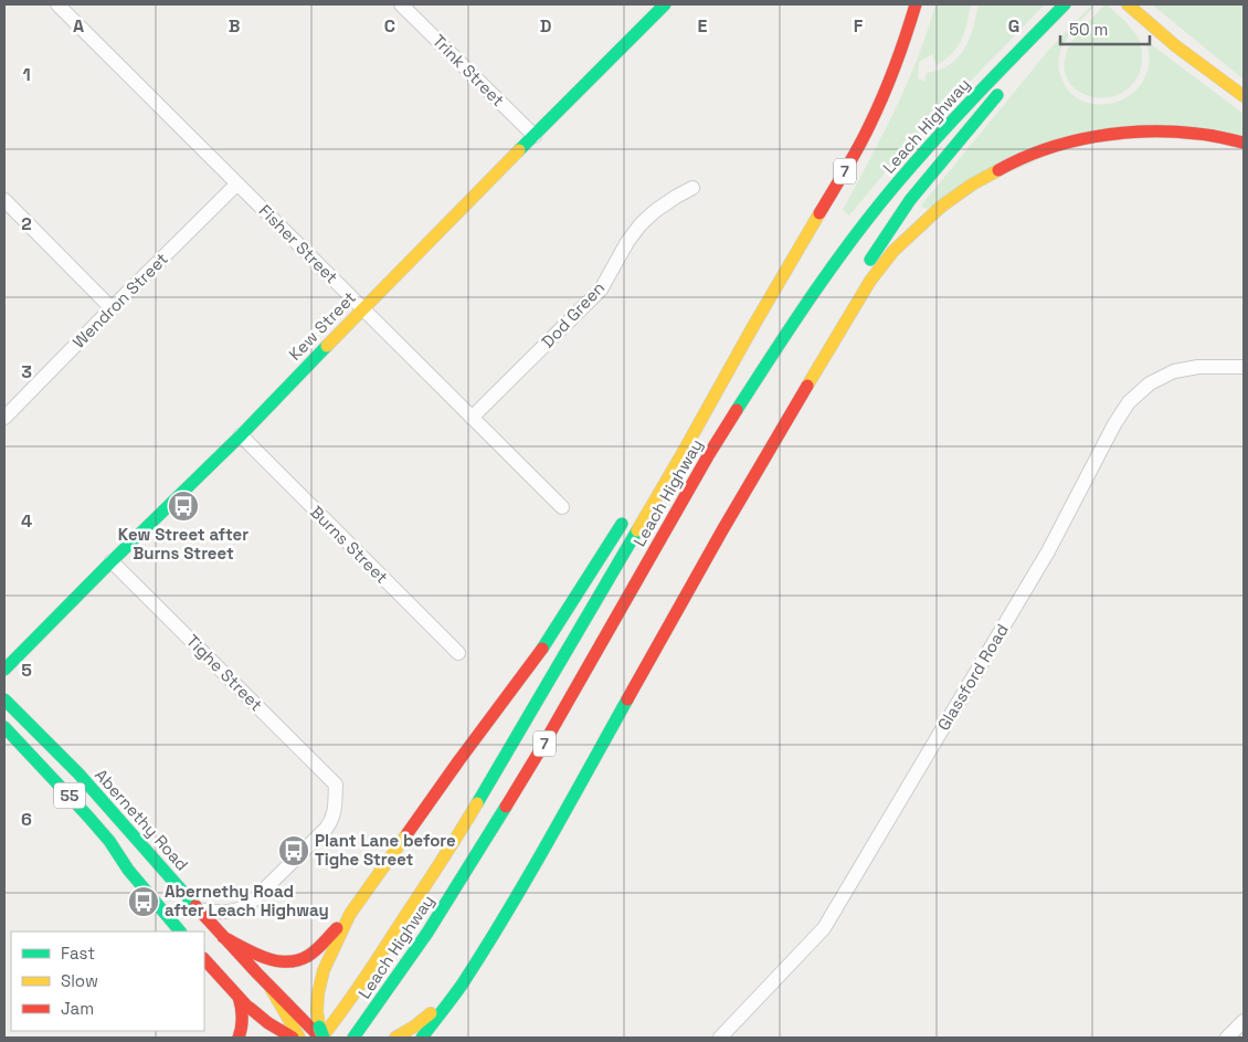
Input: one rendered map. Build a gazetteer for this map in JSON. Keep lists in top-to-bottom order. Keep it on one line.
{"streets":{"main road":["Leach Highway","7","Kew Street","55","Abernethy Road"],"street":["Trink Street","Fisher Street","Wendron Street","Dod Green","Burns Street","Tighe Street","Glassford Road"]},"crossings":[["Trink Street","Kew Street"],["Leach Highway","7"],["Leach Highway","Abernethy Road"],["Fisher Street","Wendron Street"],["Fisher Street","Dod Green"],["Fisher Street","Kew Street"],["Kew Street","Burns Street"],["Kew Street","Tighe Street"],["Tighe Street","Abernethy Road"]],"places":{"bus stop":["Kew Street after Burns Street","Plant Lane before Tighe Street","Abernethy Road after Leach Highway"]},"legend":["Fast","Slow","Jam"],"scale_bar":"50 m","grid":{"columns":["A","B","C","D","E","F","G"],"rows":["1","2","3","4","5","6"]}}
